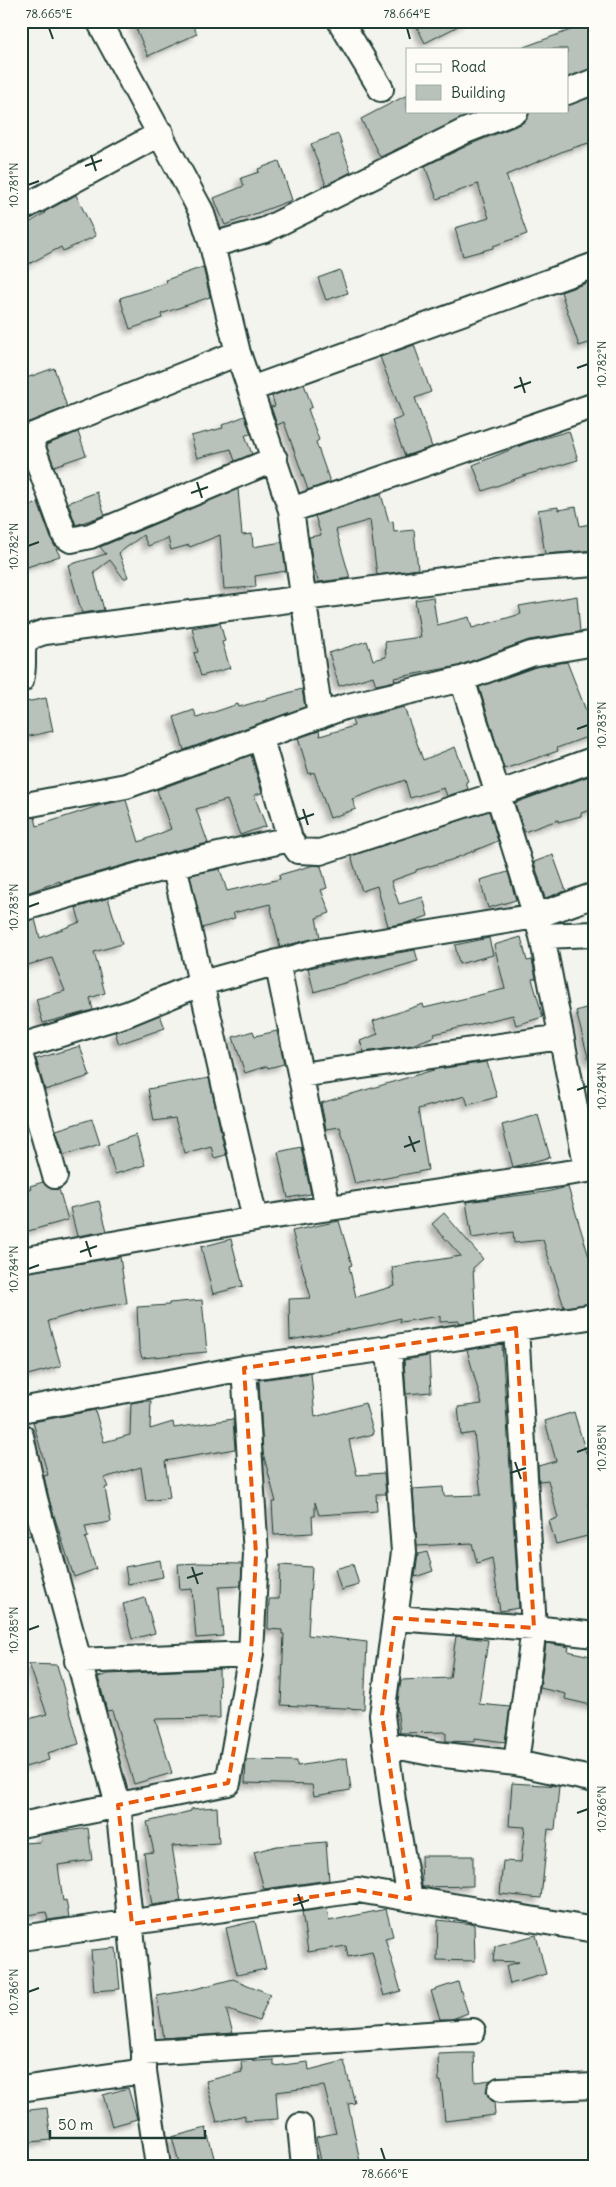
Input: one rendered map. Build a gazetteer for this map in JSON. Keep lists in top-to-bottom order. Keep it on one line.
{"legend":["Road","Building"],"scale_bar":"50 m","coordinates":["78.665°E","78.664°E","10.781°N","10.782°N","10.783°N","10.784°N","10.785°N","10.786°N","78.666°E"]}
